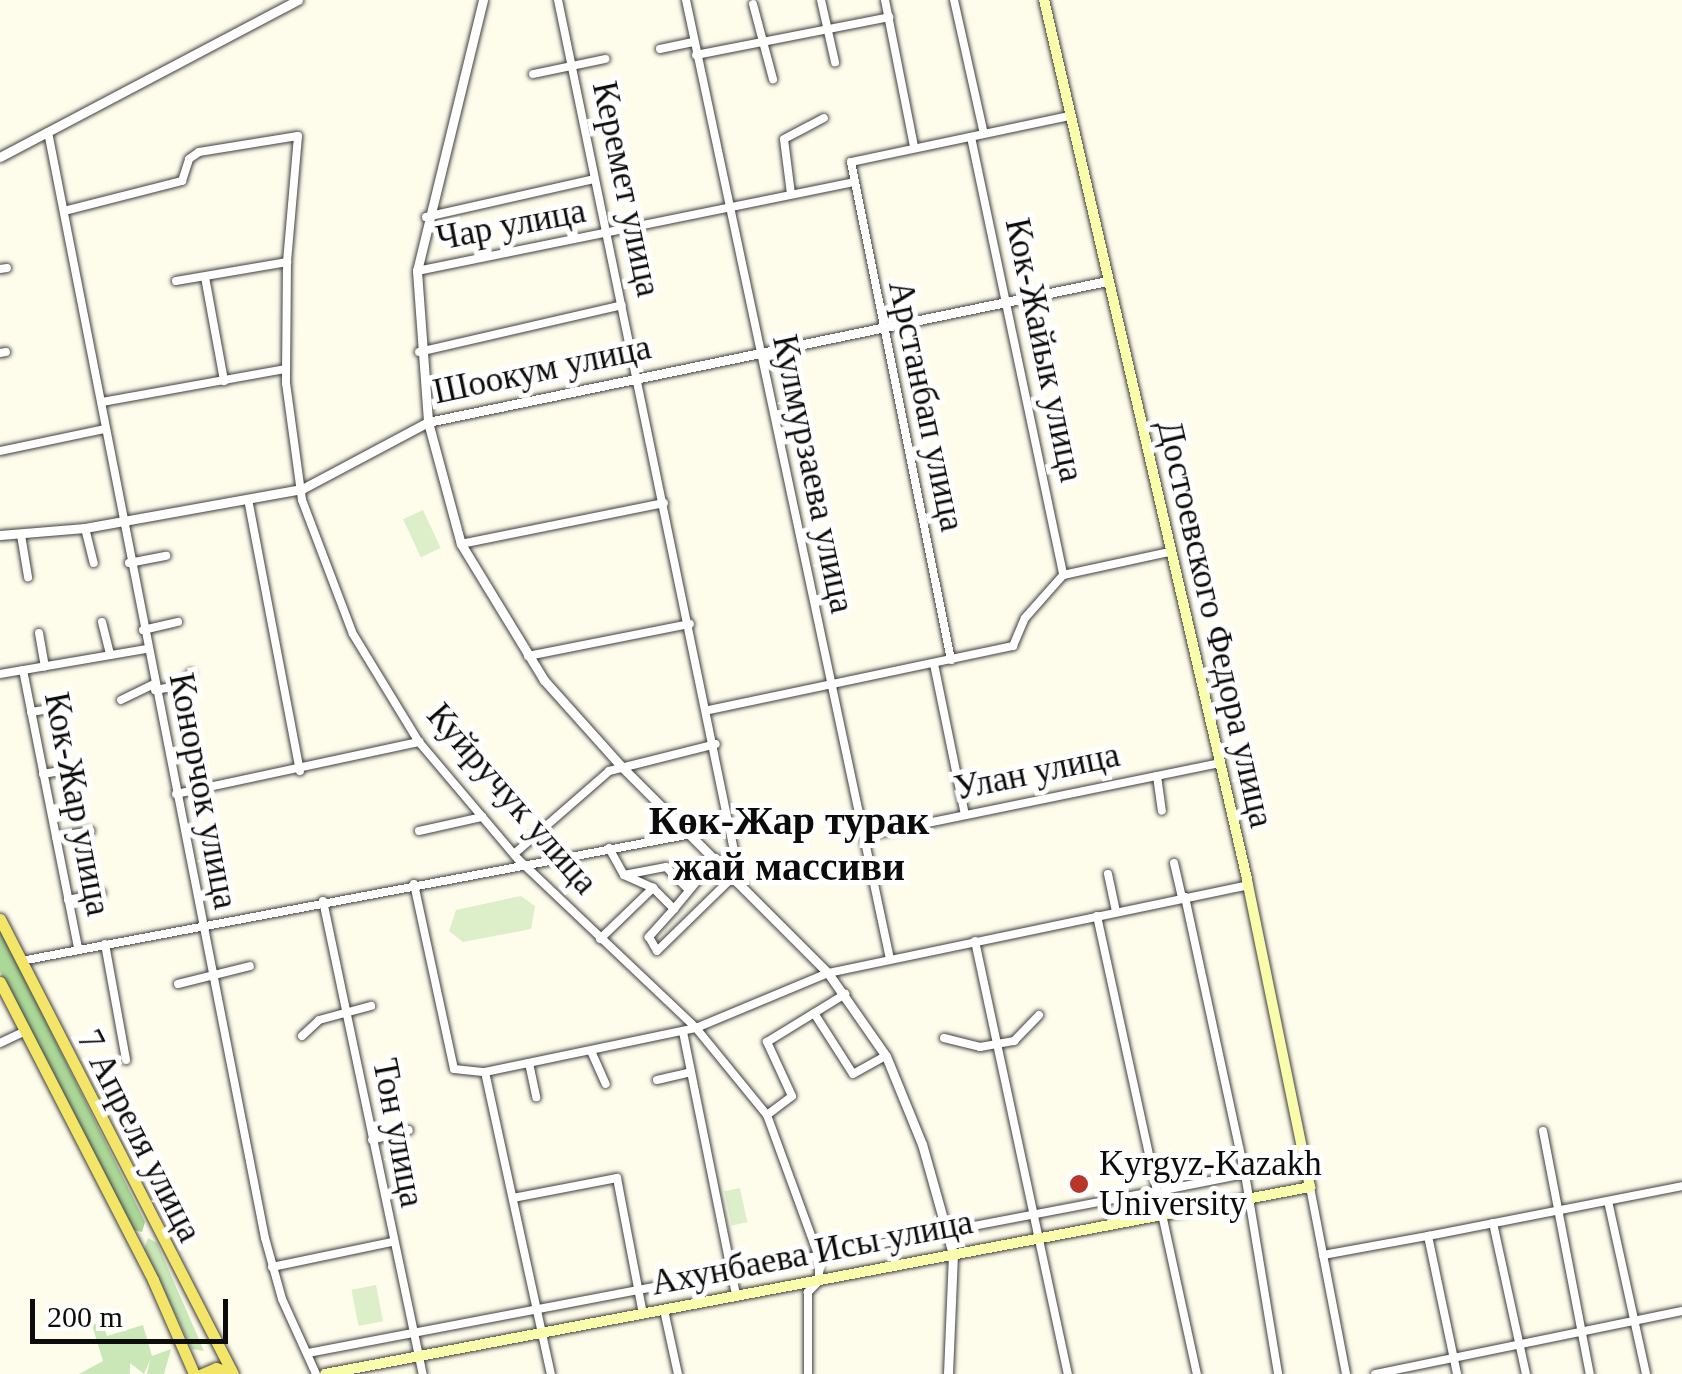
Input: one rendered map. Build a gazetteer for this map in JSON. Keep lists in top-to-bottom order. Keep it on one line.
{"streets":{"main road":["Достоевского Федора улица","7 Апреля улица","Ахунбаева Исы улица"],"street":["Керемет улица","Чар улица","Кок-Жайык улица","Шоокум улица","Арстанбап улица","Кулмурзаева улица","Улан улица","Конорчок улица","Куйручук улица","Кок-Жар улица","Тон улица"]},"crossings":[["Керемет улица","Чар улица"],["Керемет улица","Шоокум улица"],["Чар улица","Арстанбап улица"],["Чар улица","Кулмурзаева улица"],["Кок-Жайык улица","Шоокум улица"],["Шоокум улица","Арстанбап улица"],["Шоокум улица","Кулмурзаева улица"],["Шоокум улица","Достоевского Федора улица"],["Шоокум улица","Конорчок улица"],["Шоокум улица","Куйручук улица"],["Кулмурзаева улица","Улан улица"],["Достоевского Федора улица","Улан улица"],["Достоевского Федора улица","Ахунбаева Исы улица"],["Конорчок улица","Куйручук улица"],["Конорчок улица","Кок-Жар улица"],["Куйручук улица","Ахунбаева Исы улица"],["Тон улица","Ахунбаева Исы улица"]],"districts":["Көк-Жар турак жай массиви"],"places":["Kyrgyz-Kazakh University"],"scale_bar":"200 m"}
